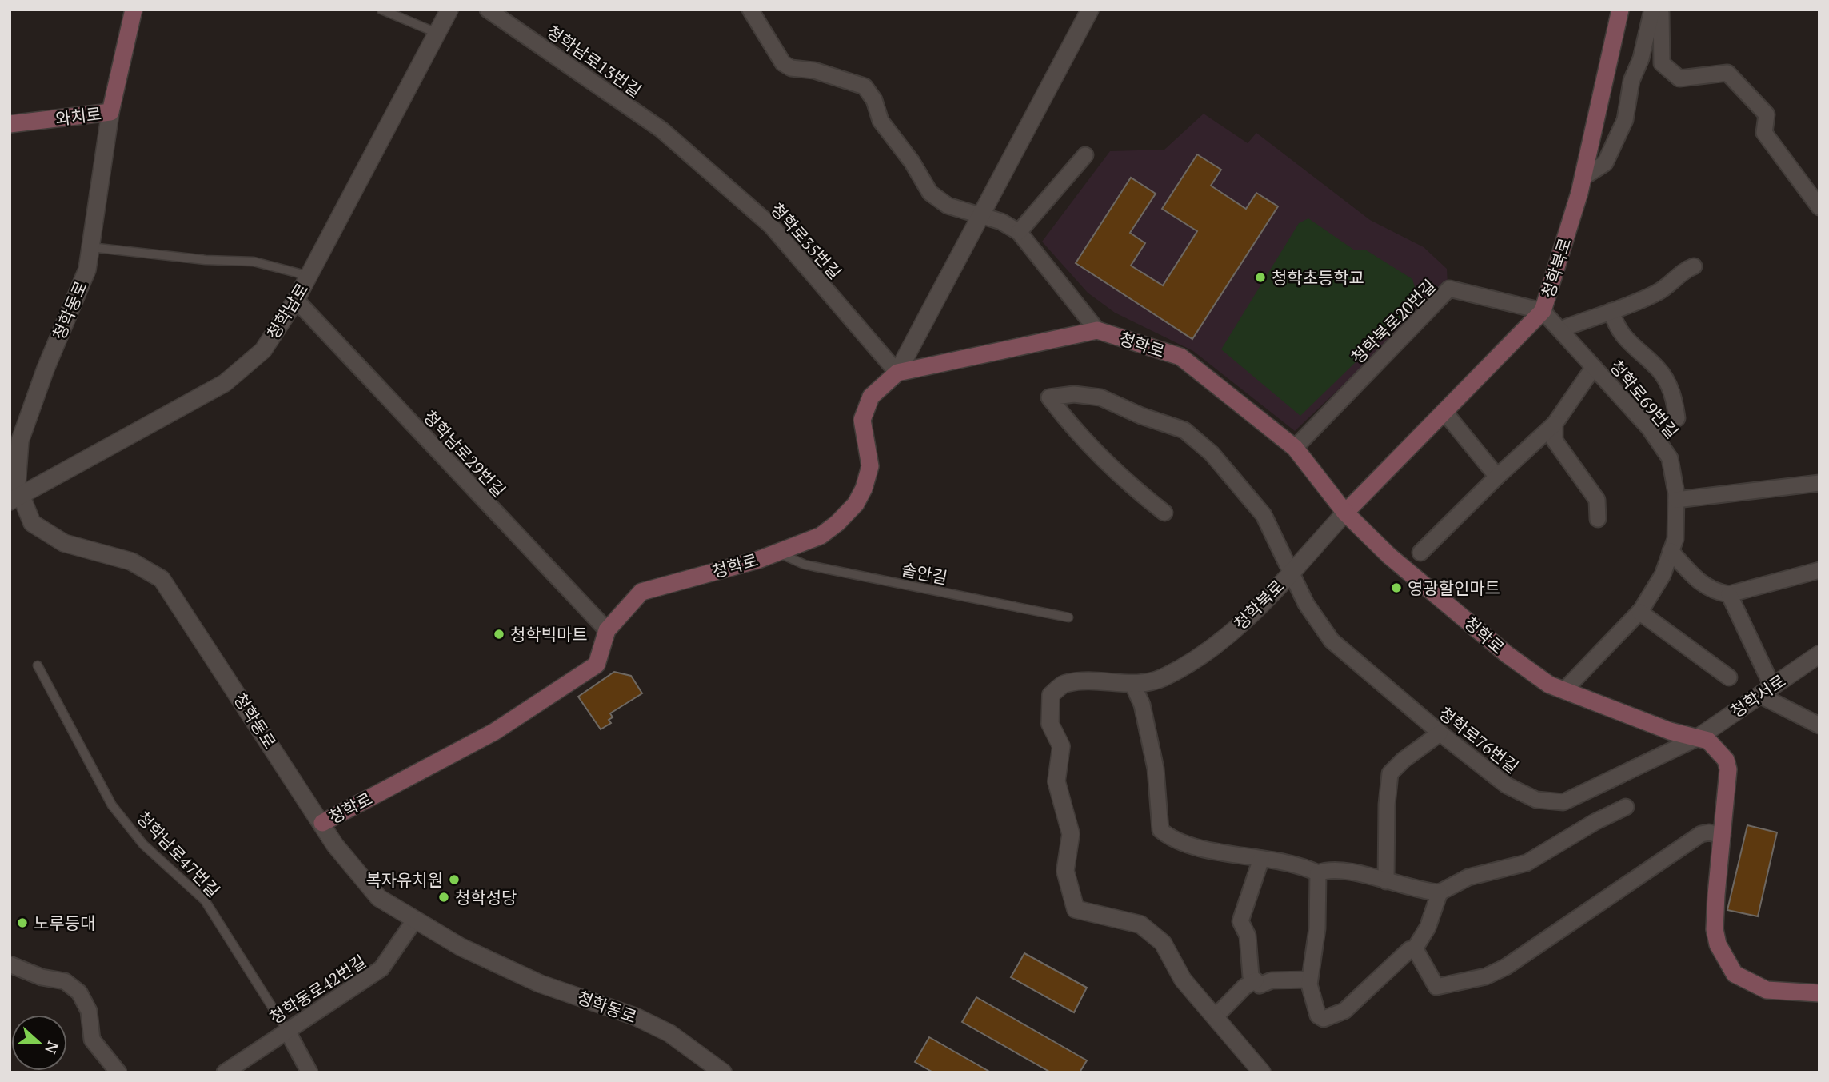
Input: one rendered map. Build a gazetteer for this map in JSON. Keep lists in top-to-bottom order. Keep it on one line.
{"streets":{"main road":["와치로","청학북로","청학로"],"street":["청학남로13번길","청학로35번길","청학동로","청학남로","청학북로20번길","청학로69번길","청학남로29번길","청학서로","청학로76번길","청학동로42번길"],"lane":["솔안길","청학남로47번길"]},"crossings":[["청학남로13번길","청학로35번길"],["와치로","청학동로"],["청학로35번길","청학로"],["청학북로","청학북로20번길"],["청학북로","청학로"],["청학북로","청학로69번길"],["청학북로","청학로76번길"],["청학동로","청학남로"],["청학동로","청학로"],["청학동로","청학동로42번길"],["청학남로","청학남로29번길"],["청학북로20번길","청학로"],["청학북로20번길","청학로69번길"],["청학로","청학로69번길"],["청학로","청학남로29번길"],["청학로","솔안길"],["청학로","청학서로"],["청학로","청학로76번길"],["청학서로","청학로76번길"],["청학남로47번길","청학동로42번길"]],"places":["청학초등학교","영광할인마트","청학빅마트","복자유치원","청학성당","노루등대"],"north":"right"}
